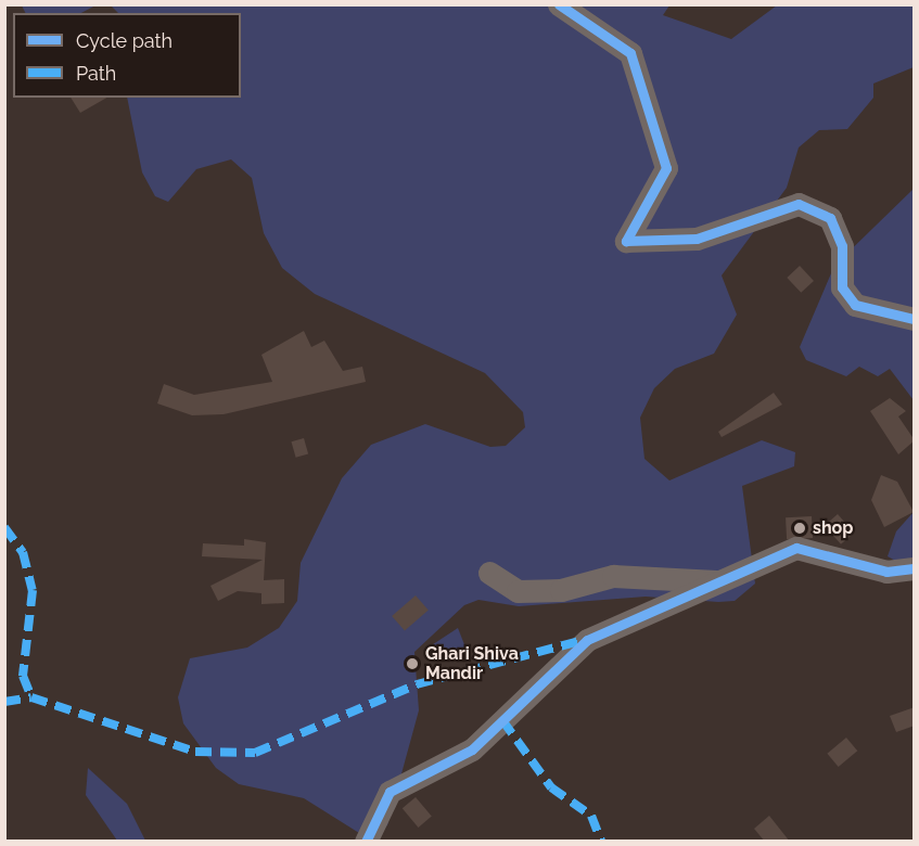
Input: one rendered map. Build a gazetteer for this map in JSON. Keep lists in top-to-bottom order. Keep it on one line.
{"places":["shop","Ghari Shiva Mandir"],"legend":["Cycle path","Path"]}
